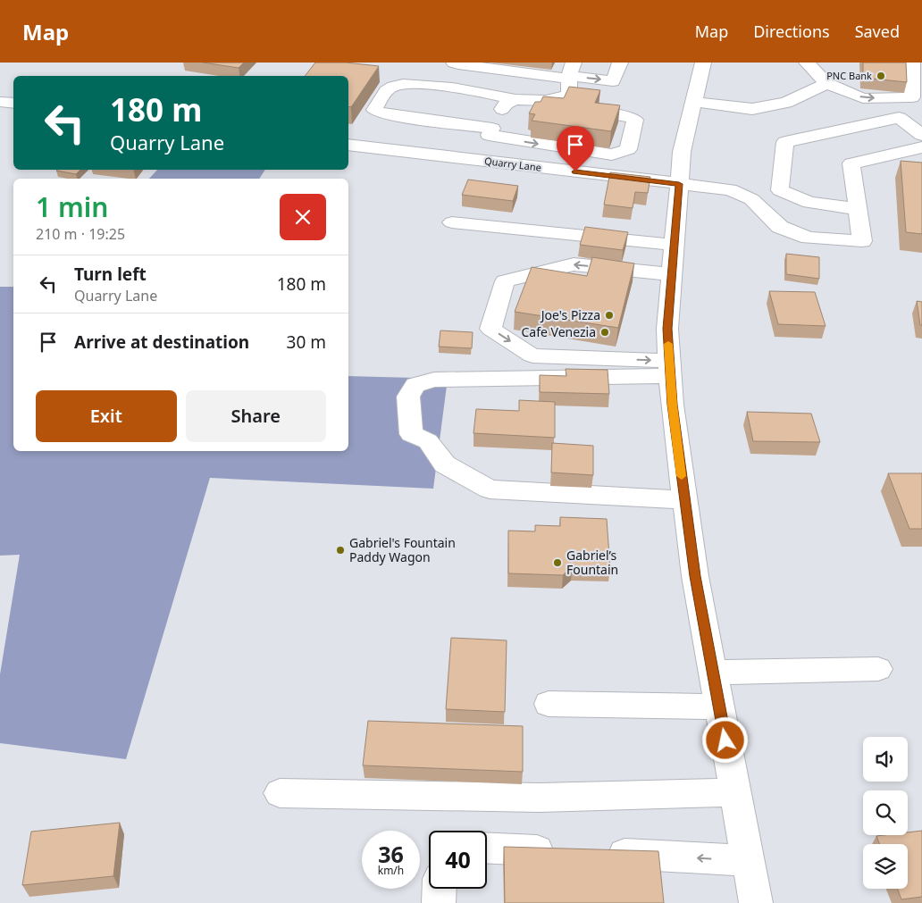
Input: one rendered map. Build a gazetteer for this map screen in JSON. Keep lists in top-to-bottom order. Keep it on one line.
{"streets":{"street":["Quarry Lane"]},"places":["PNC Bank","Joe's Pizza","Cafe Venezia","Gabriel's Fountain Paddy Wagon","Gabriel’s Fountain"],"page":{"header":"Map","nav":["Map","Directions","Saved"],"turn":["180 m","Quarry Lane"],"heading":["1 min","210 m · 19:25"],"list":[{"name":"Turn left","note":"Quarry Lane","value":"180 m"},{"name":"Arrive at destination","value":"30 m"}],"buttons":["Exit","Share"],"speed":"36 km/h","limit":"40"}}
